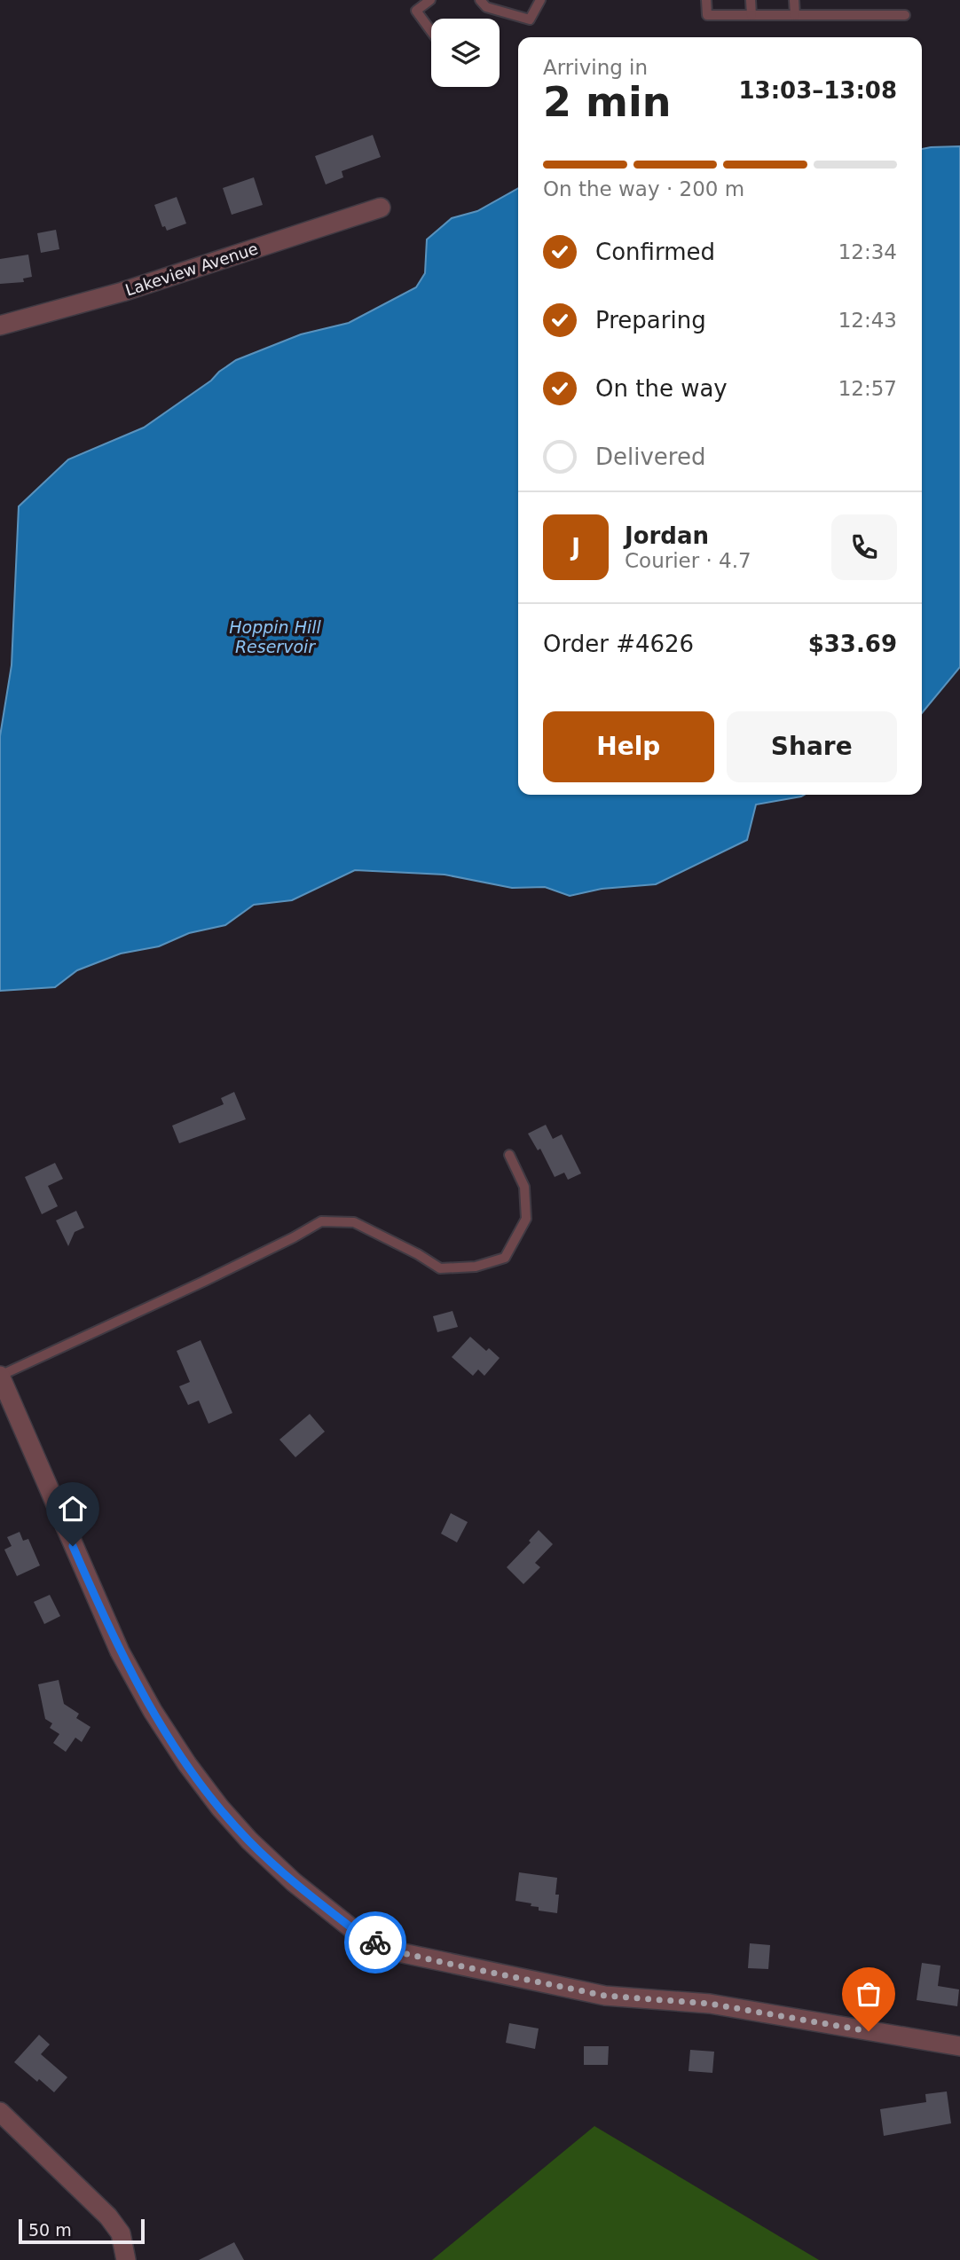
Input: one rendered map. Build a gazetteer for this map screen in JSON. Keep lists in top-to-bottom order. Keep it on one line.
{"streets":{"street":["Lakeview Avenue"]},"water":["Hoppin Hill Reservoir"],"scale_bar":"50 m","page":{"heading":["2 min","Arriving in","13:03–13:08"],"panel":["Jordan","Courier · 4.7","Order #4626","$33.69"],"bar":"On the way · 200 m","list":[["Confirmed","12:34"],["Preparing","12:43"],["On the way","12:57"],"Delivered"],"round":"J","buttons":["Help","Share"],"scale":"50 m"}}
